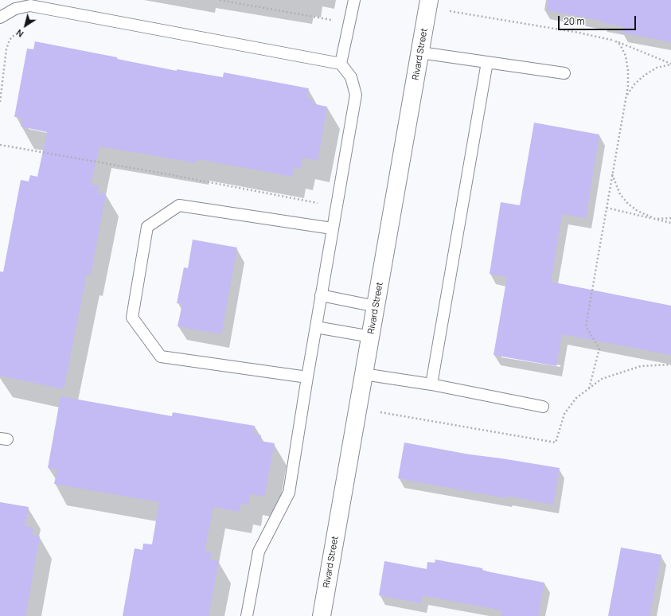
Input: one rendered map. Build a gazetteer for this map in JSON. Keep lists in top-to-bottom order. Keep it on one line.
{"streets":{"street":["Rivard Street"]},"scale_bar":"20 m","north":"bottom left"}
